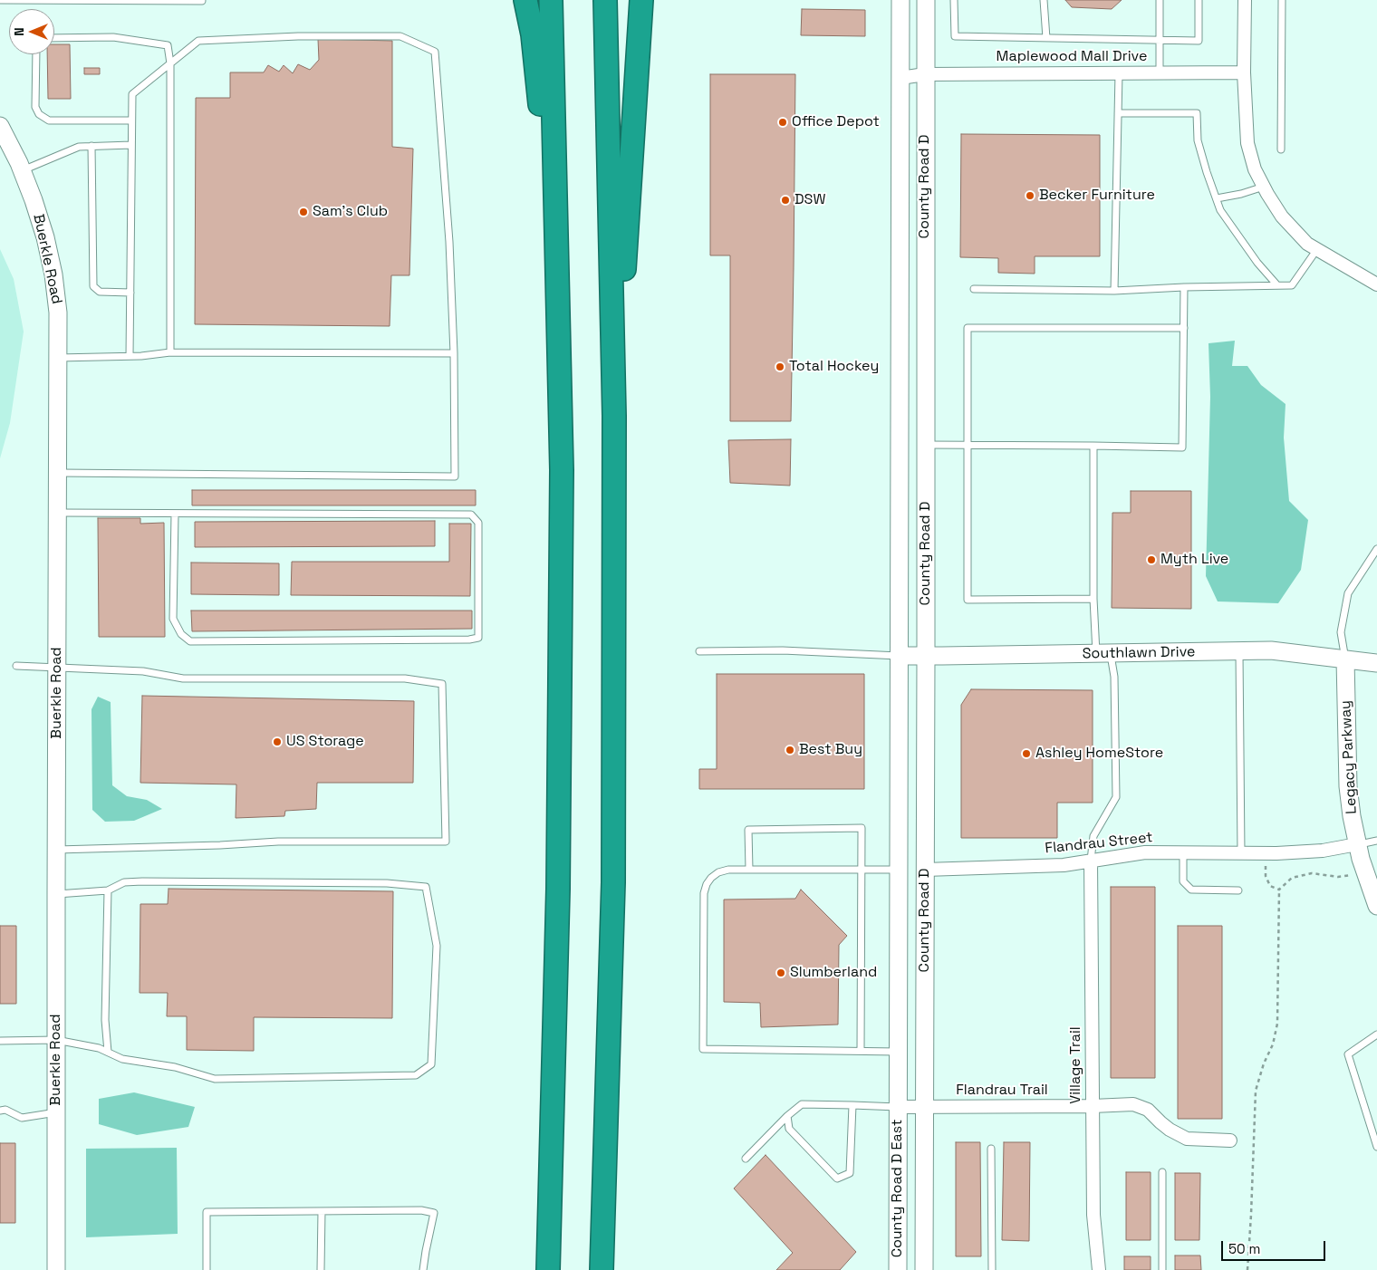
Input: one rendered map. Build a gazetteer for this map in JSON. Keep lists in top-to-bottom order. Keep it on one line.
{"streets":{"street":["Maplewood Mall Drive","County Road D","Buerkle Road","Southlawn Drive","Legacy Parkway","Flandrau Street","Village Trail","Flandrau Trail","County Road D East"]},"crossings":[["Maplewood Mall Drive","County Road D"],["County Road D","Southlawn Drive"],["County Road D","Flandrau Street"],["County Road D","Flandrau Trail"],["County Road D","County Road D East"],["Southlawn Drive","Legacy Parkway"],["Legacy Parkway","Flandrau Street"],["Flandrau Street","Village Trail"],["Village Trail","Flandrau Trail"],["Flandrau Trail","County Road D East"]],"places":["Office Depot","Becker Furniture","DSW","Sam's Club","Total Hockey","Myth Live","US Storage","Best Buy","Ashley HomeStore","Slumberland"],"scale_bar":"50 m","north":"left"}
